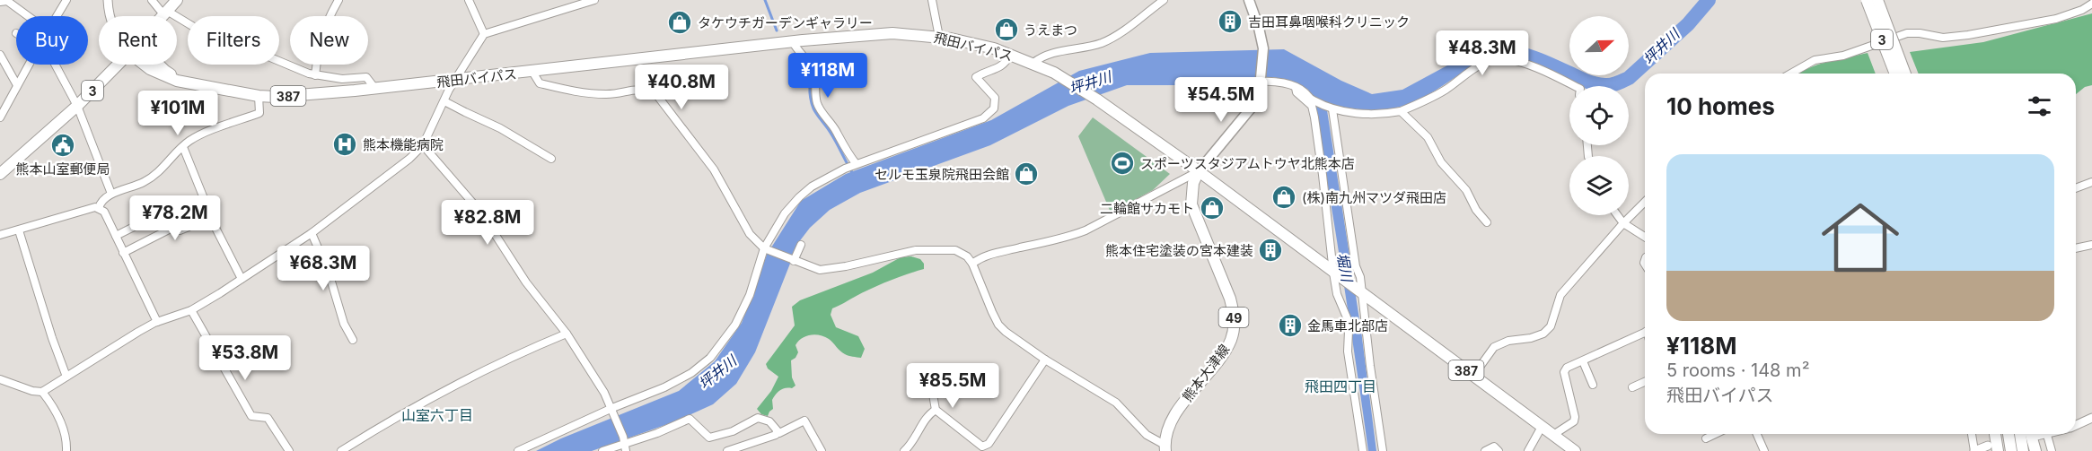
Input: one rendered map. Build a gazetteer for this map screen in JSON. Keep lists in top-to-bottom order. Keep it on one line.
{"streets":{"main road":["3","飛田バイパス","387","49","熊本大津線"]},"crossings":[["飛田バイパス","熊本大津線"]],"districts":["飛田四丁目","山室六丁目"],"water":["坪井川","堀川"],"places":{"building":["吉田耳鼻咽喉科クリニック","熊本住宅塗装の宮本建装","金馬車北部店"],"shop":["タケウチガーデンギャラリー","うえまつ","セルモ玉泉院飛田会館","(株)南九州マツダ飛田店","二輪館サカモト"],"hospital":["熊本機能病院"],"public building":["熊本山室郵便局"],"sports":["スポーツスタジアムトウヤ北熊本店"]},"north":"right","page":{"chip":["Buy","Rent","Filters","New"],"price":["¥48.3M","¥118M","¥40.8M","¥54.5M","¥101M","¥78.2M","¥82.8M","¥68.3M","¥53.8M","¥85.5M"],"heading":"10 homes","list":[{"name":"¥118M","note":"5 rooms · 148 m² · 飛田バイパス"}]}}
